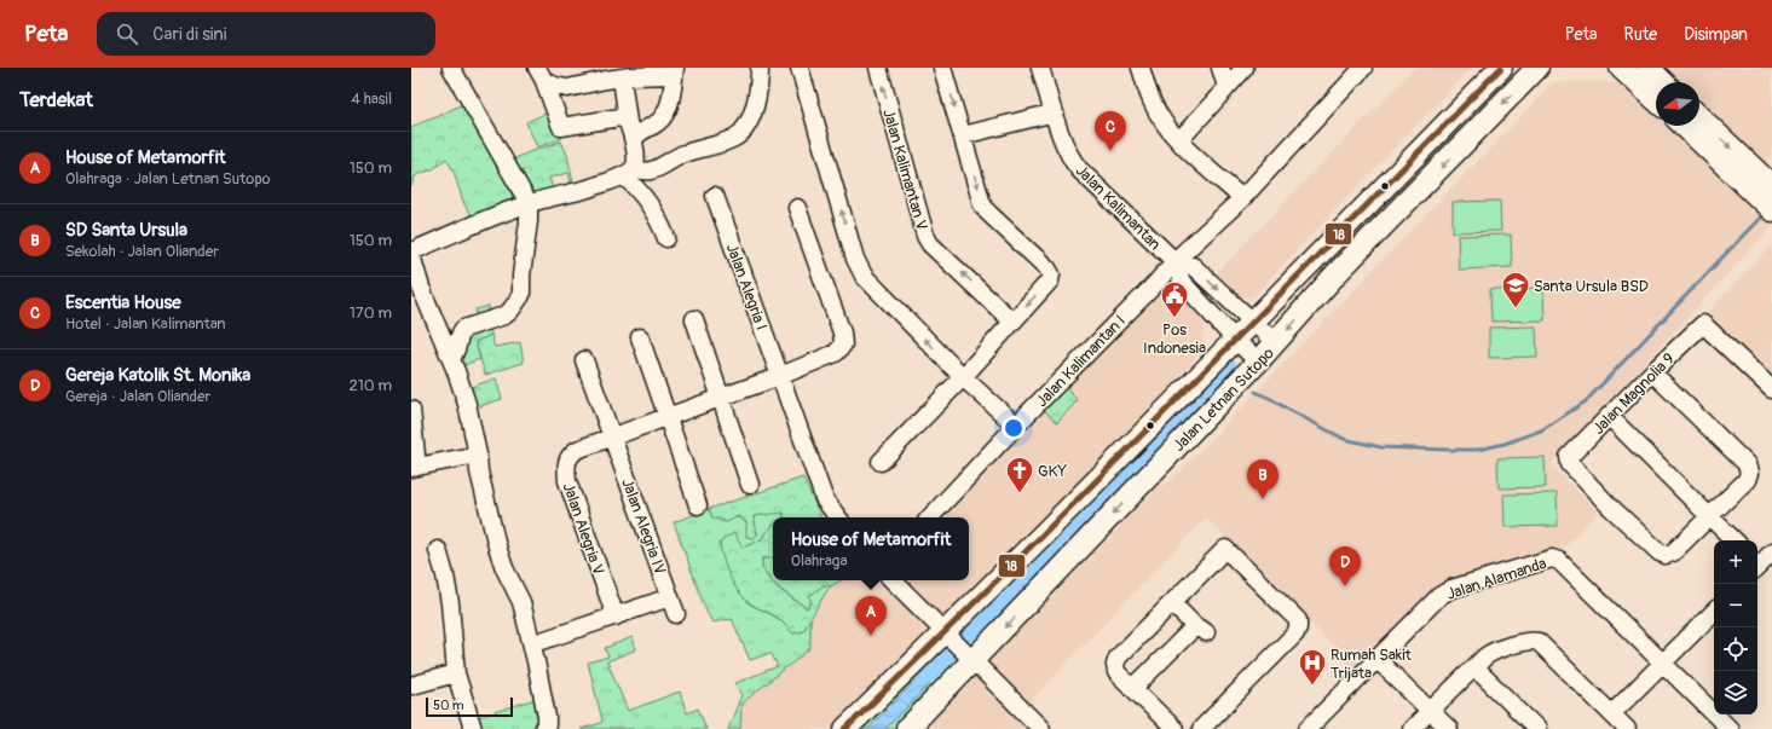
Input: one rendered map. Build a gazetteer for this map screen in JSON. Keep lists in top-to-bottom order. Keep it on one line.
{"streets":{"main road":["Jalan Letnan Sutopo"],"street":["Jalan Kalimantan V","Jalan Kalimantan","Jalan Alegria I","Jalan Kalimantan I","Jalan Magnolia 9","Jalan Alegria IV","Jalan Alegria V","Jalan Alamanda"]},"crossings":[["Jalan Kalimantan","Jalan Kalimantan I"],["Jalan Kalimantan","Jalan Letnan Sutopo"],["Jalan Alegria I","Jalan Alegria V"],["Jalan Alegria IV","Jalan Alegria V"]],"places":{"school or university":["Santa Ursula BSD"],"public building":["Pos Indonesia"],"church":["GKY"],"hospital":["Rumah Sakit Trijata"]},"lines":["transit line 18"],"scale_bar":"50 m","north":"left","page":{"header":"Peta","search":"Cari di sini","nav":["Peta","Rute","Disimpan"],"heading":["Terdekat","4 hasil"],"pins":["C","B","D","A"],"list":[{"mark":"A","name":"House of Metamorfit","note":"Olahraga · Jalan Letnan Sutopo","value":"150 m"},{"mark":"B","name":"SD Santa Ursula","note":"Sekolah · Jalan Oliander","value":"150 m"},{"mark":"C","name":"Escentia House","note":"Hotel · Jalan Kalimantan","value":"170 m"},{"mark":"D","name":"Gereja Katolik St. Monika","note":"Gereja · Jalan Oliander","value":"210 m"}],"popup":["House of Metamorfit","Olahraga"],"map_buttons":["+","−"],"scale":"50 m"}}
